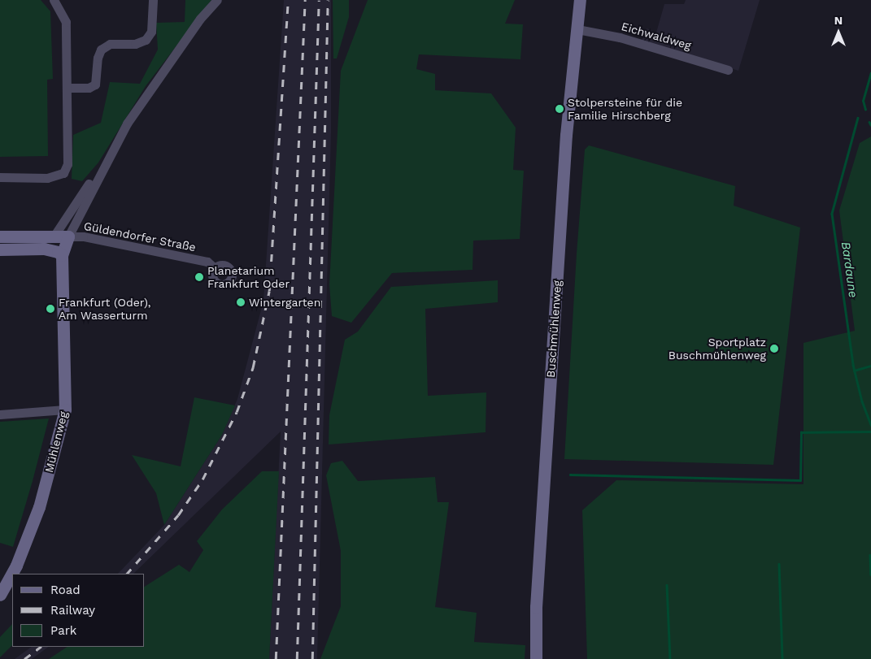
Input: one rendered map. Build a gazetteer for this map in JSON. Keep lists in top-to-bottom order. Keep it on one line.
{"streets":{"street":["Eichwaldweg","Güldendorfer Straße","Buschmühlenweg","Mühlenweg"]},"crossings":[["Eichwaldweg","Buschmühlenweg"]],"water":["Bardaune"],"places":["Stolpersteine für die Familie Hirschberg","Planetarium Frankfurt Oder","Wintergarten","Frankfurt (Oder), Am Wasserturm","Sportplatz Buschmühlenweg"],"legend":["Road","Railway","Park"],"north":"top"}
